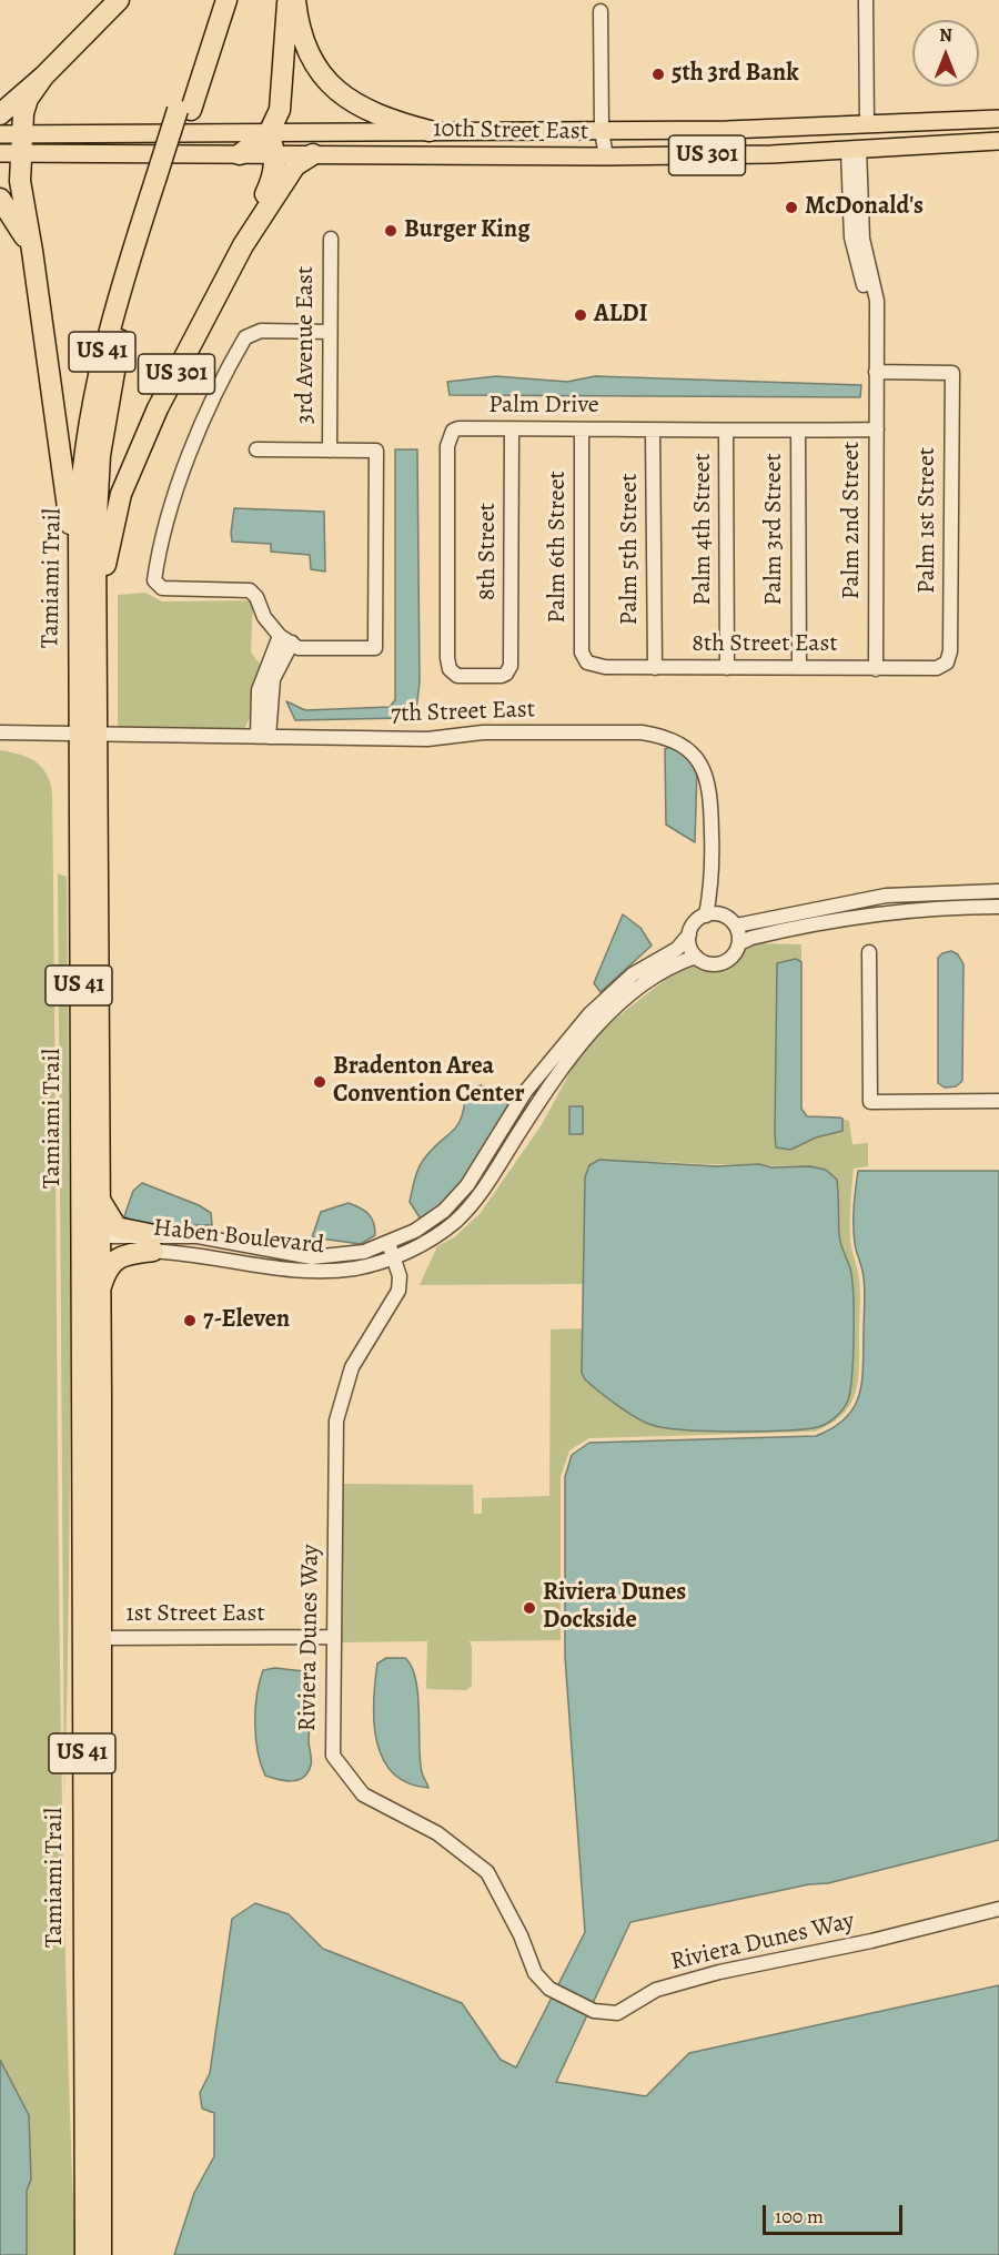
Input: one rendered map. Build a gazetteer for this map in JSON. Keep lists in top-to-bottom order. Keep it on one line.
{"streets":{"highway":["US 301","US 41","Tamiami Trail"],"main road":["10th Street East"],"street":["3rd Avenue East","Palm Drive","Palm 2nd Street","Palm 1st Street","Palm 4th Street","Palm 3rd Street","Palm 6th Street","Palm 5th Street","8th Street","8th Street East","7th Street East","Haben Boulevard","1st Street East","Riviera Dunes Way"]},"crossings":[["10th Street East","US 301"],["10th Street East","Palm 2nd Street"],["US 301","Tamiami Trail"],["Palm Drive","Palm 2nd Street"],["Palm Drive","Palm 4th Street"],["Palm Drive","Palm 3rd Street"],["Palm Drive","Palm 6th Street"],["Palm Drive","Palm 5th Street"],["Palm Drive","8th Street"],["Palm 2nd Street","Palm 1st Street"],["Palm 2nd Street","8th Street East"],["Palm 1st Street","8th Street East"],["Palm 4th Street","8th Street East"],["Palm 3rd Street","8th Street East"],["Palm 6th Street","8th Street East"],["Palm 5th Street","8th Street East"],["Tamiami Trail","7th Street East"],["Tamiami Trail","Haben Boulevard"],["Tamiami Trail","1st Street East"],["7th Street East","Haben Boulevard"],["Haben Boulevard","Riviera Dunes Way"],["1st Street East","Riviera Dunes Way"]],"places":["5th 3rd Bank","McDonald's","Burger King","ALDI","Bradenton Area Convention Center","7-Eleven","Riviera Dunes Dockside"],"scale_bar":"100 m","north":"top"}
